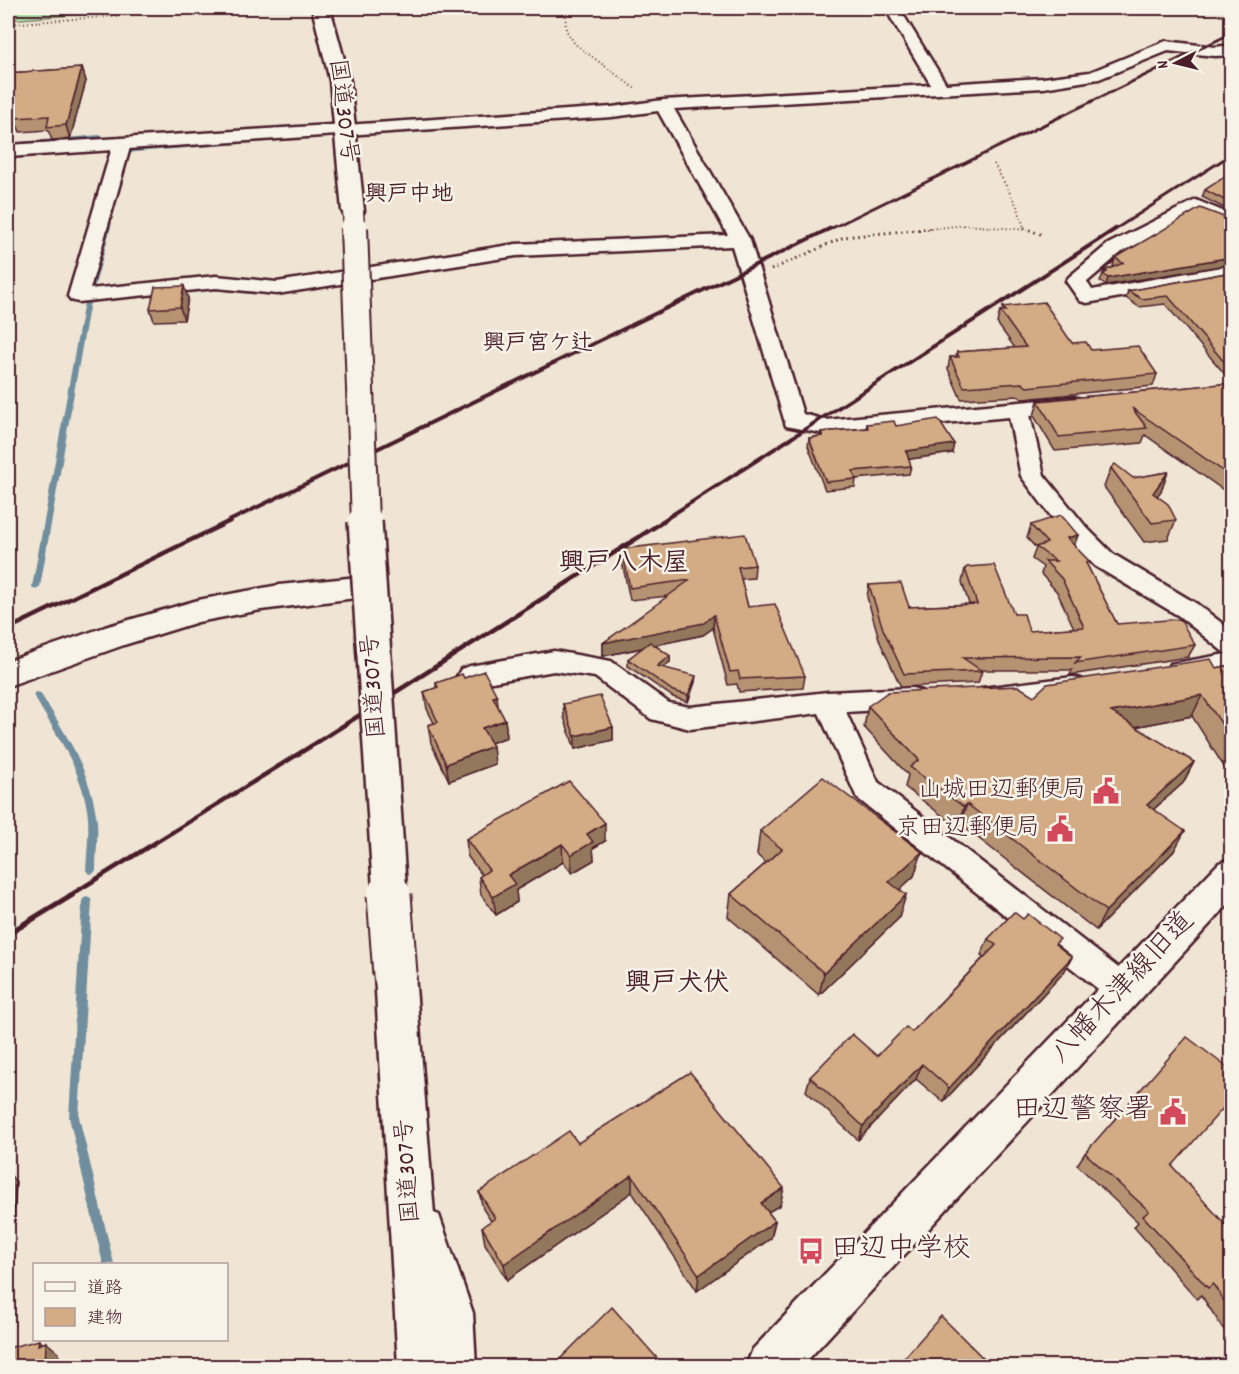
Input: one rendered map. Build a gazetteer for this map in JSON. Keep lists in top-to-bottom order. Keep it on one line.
{"streets":{"main road":["国道307号","八幡木津線旧道"]},"districts":["興戸中地","興戸宮ケ辻","興戸八木屋","興戸犬伏"],"places":{"public building":["山城田辺郵便局","京田辺郵便局","田辺警察署"],"bus stop":["田辺中学校"]},"legend":["道路","建物"],"north":"left"}
